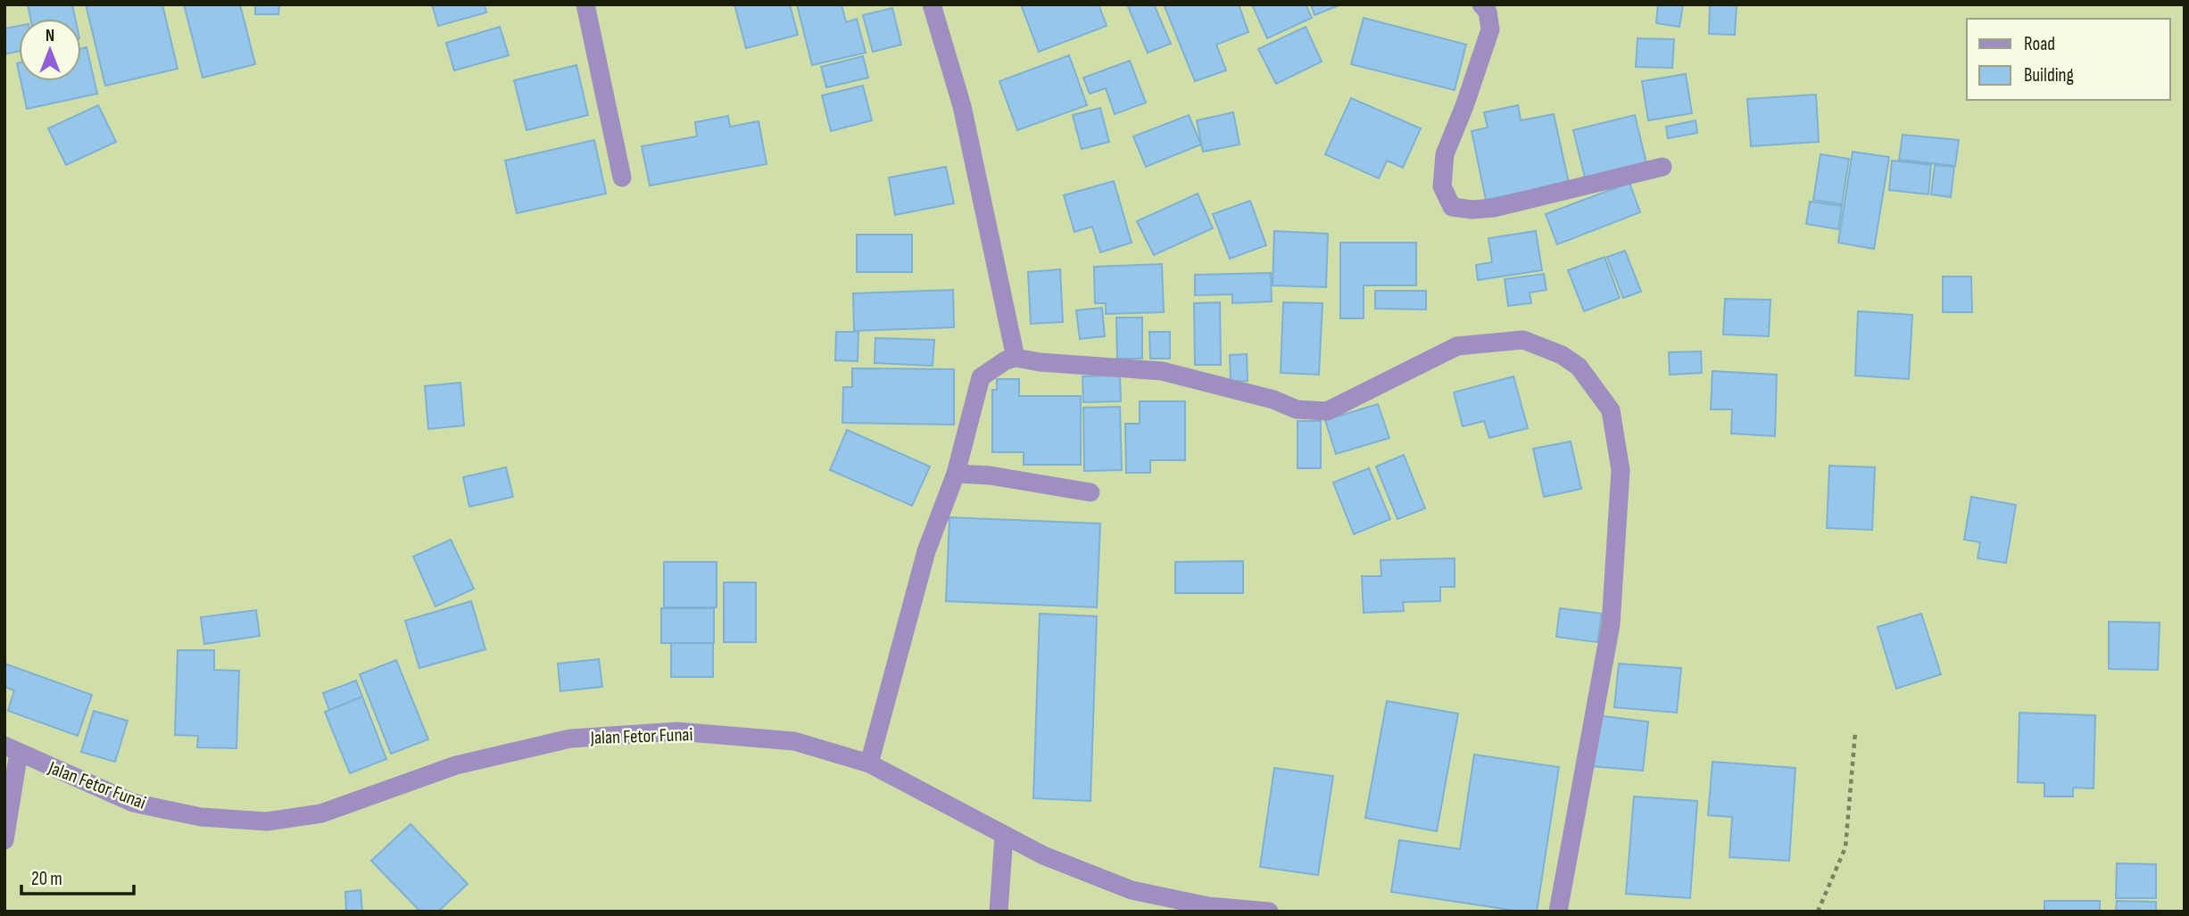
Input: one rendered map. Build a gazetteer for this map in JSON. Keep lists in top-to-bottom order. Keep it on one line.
{"streets":{"street":["Jalan Fetor Funai"]},"legend":["Road","Building"],"scale_bar":"20 m","north":"top"}
